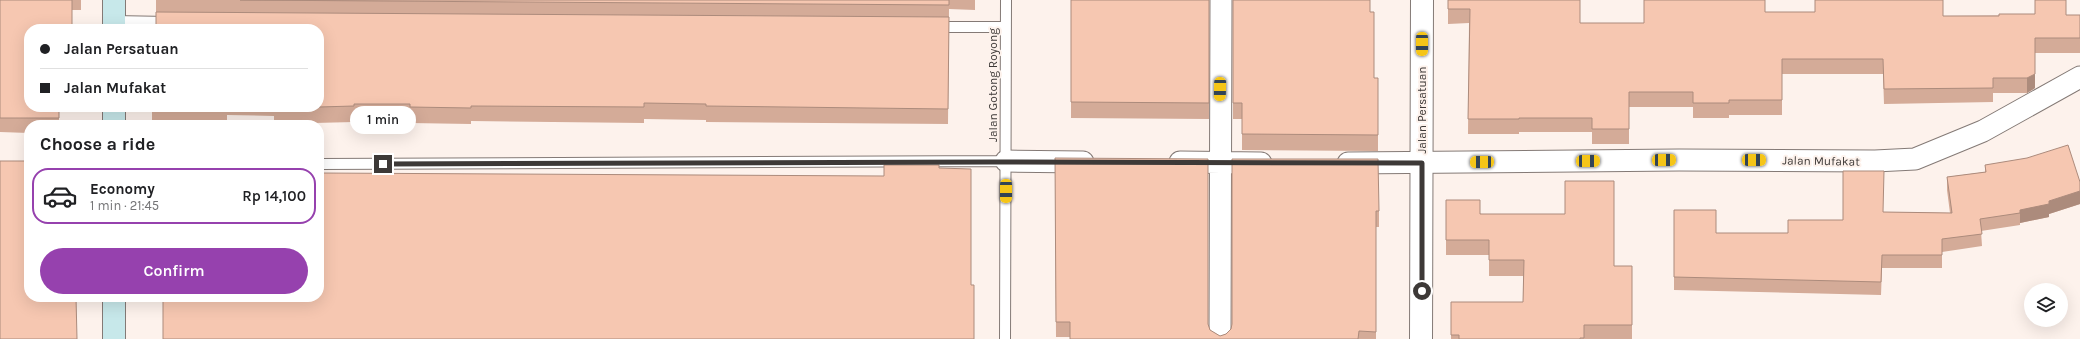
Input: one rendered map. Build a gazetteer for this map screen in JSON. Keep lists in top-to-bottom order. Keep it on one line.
{"streets":{"street":["Jalan Persatuan","Jalan Mufakat"],"lane":["Jalan Gotong Royong"]},"crossings":[["Jalan Persatuan","Jalan Mufakat"]],"page":{"banner":["Jalan Persatuan","Jalan Mufakat"],"bubble":"1 min","heading":"Choose a ride","list":[{"name":"Economy","note":"1 min · 21:45","value":"Rp 14,100"}],"buttons":"Confirm"}}
